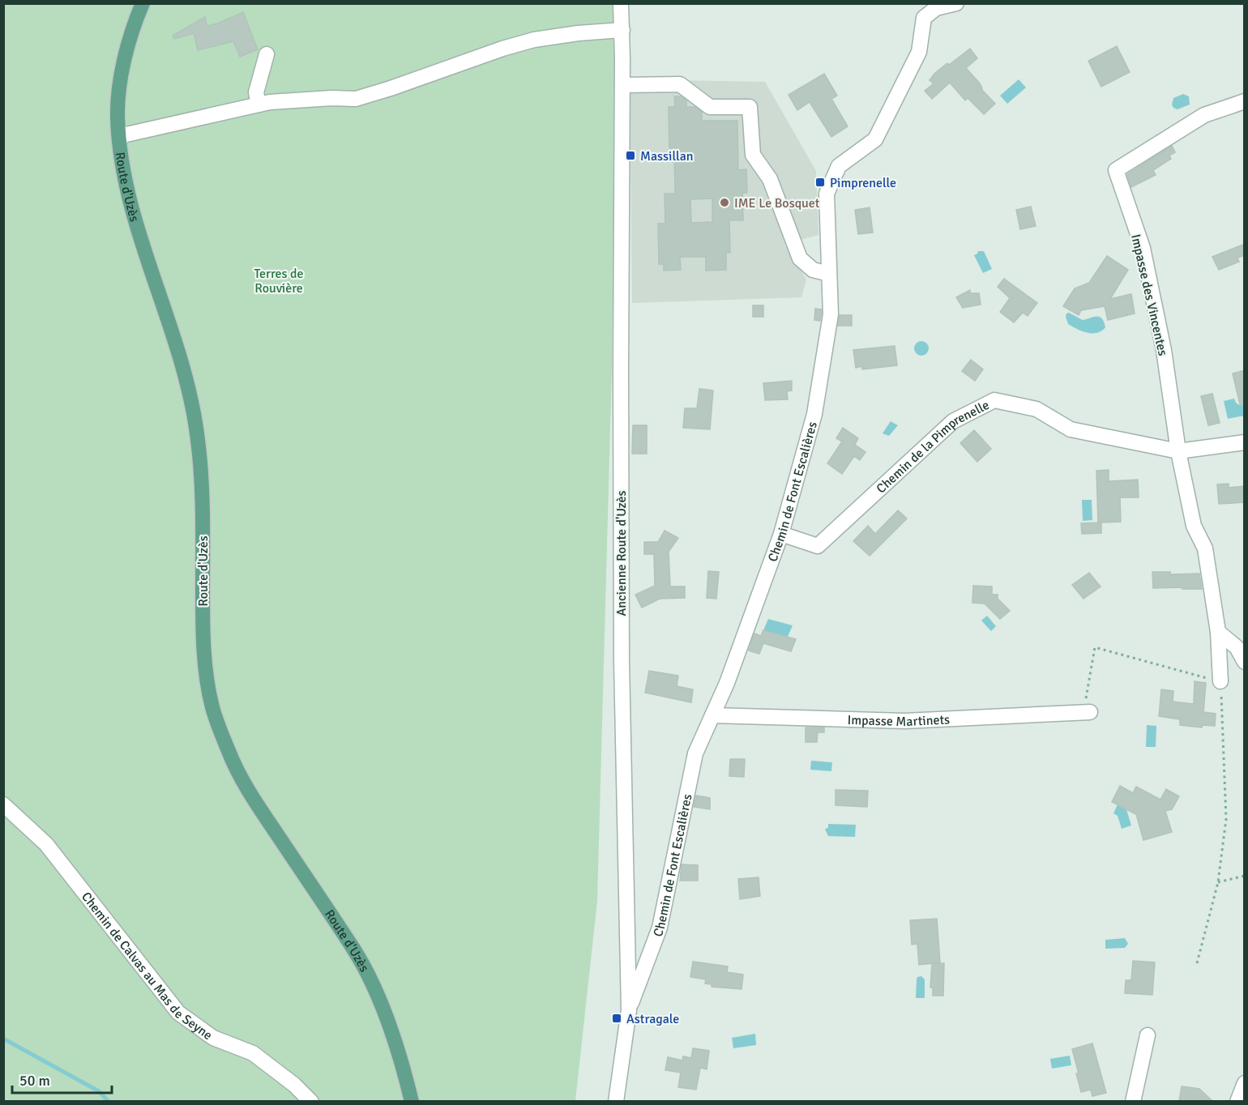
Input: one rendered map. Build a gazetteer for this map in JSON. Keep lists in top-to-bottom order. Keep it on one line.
{"streets":{"main road":["Route d'Uzès"],"street":["Impasse des Vincentes","Chemin de la Pimprenelle","Chemin de Font Escalières","Ancienne Route d'Uzès","Impasse Martinets","Chemin de Calvas au Mas de Seyne"]},"crossings":[["Impasse des Vincentes","Chemin de la Pimprenelle"],["Chemin de la Pimprenelle","Chemin de Font Escalières"],["Chemin de Font Escalières","Ancienne Route d'Uzès"],["Chemin de Font Escalières","Impasse Martinets"]],"parks":["Terres de Rouvière"],"places":{"transit":["Massillan","Pimprenelle","Astragale"],"other":["IME Le Bosquet"]},"scale_bar":"50 m"}
